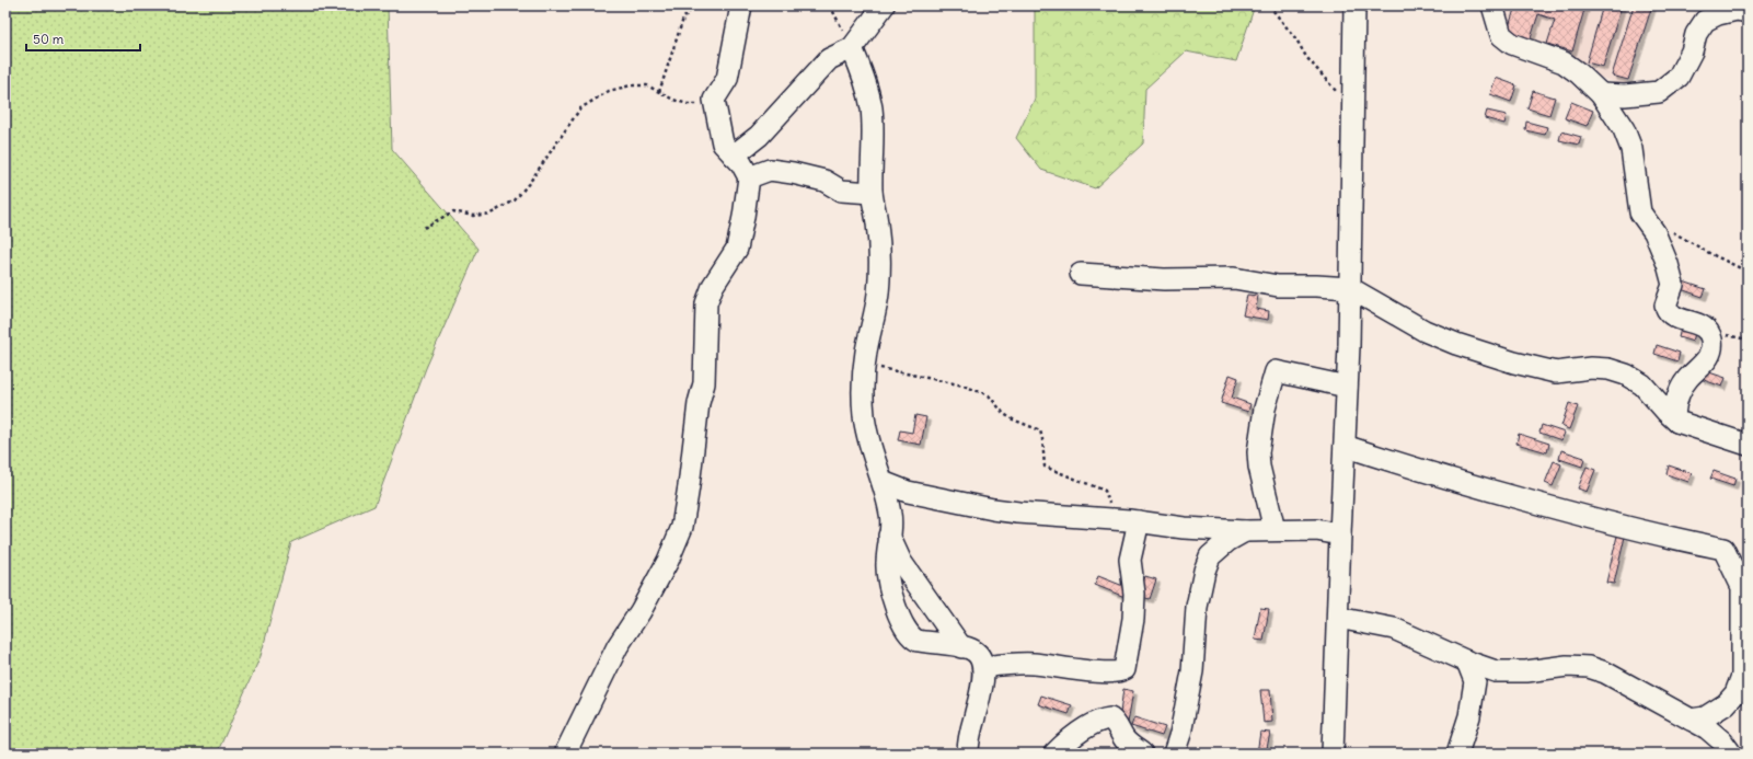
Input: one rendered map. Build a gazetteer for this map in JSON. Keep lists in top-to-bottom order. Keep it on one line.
{"scale_bar":"50 m"}
